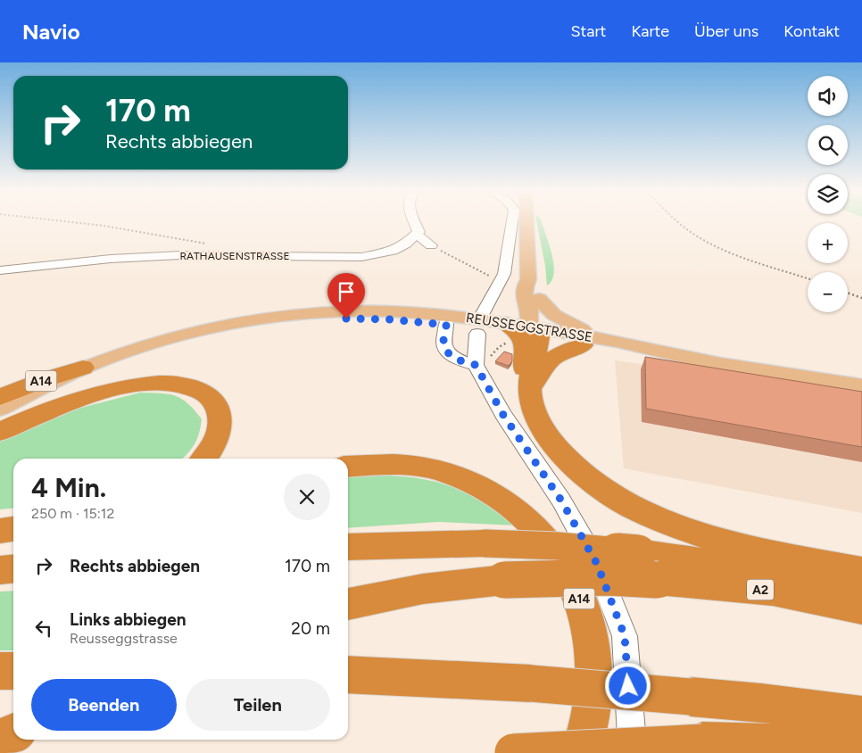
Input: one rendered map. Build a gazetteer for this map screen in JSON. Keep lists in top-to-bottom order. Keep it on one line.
{"streets":{"highway":["A14","A2"],"main road":["REUSSEGGSTRASSE"],"street":["RATHAUSENSTRASSE"]},"crossings":[["REUSSEGGSTRASSE","A14"]],"page":{"header":"Navio","nav":["Start","Karte","Über uns","Kontakt"],"map_buttons":["+","−"],"turn":["170 m","Rechts abbiegen"],"heading":["4 Min.","250 m · 15:12"],"list":[{"name":"Rechts abbiegen","value":"170 m"},{"name":"Links abbiegen","note":"Reusseggstrasse","value":"20 m"}],"buttons":["Beenden","Teilen"]}}
